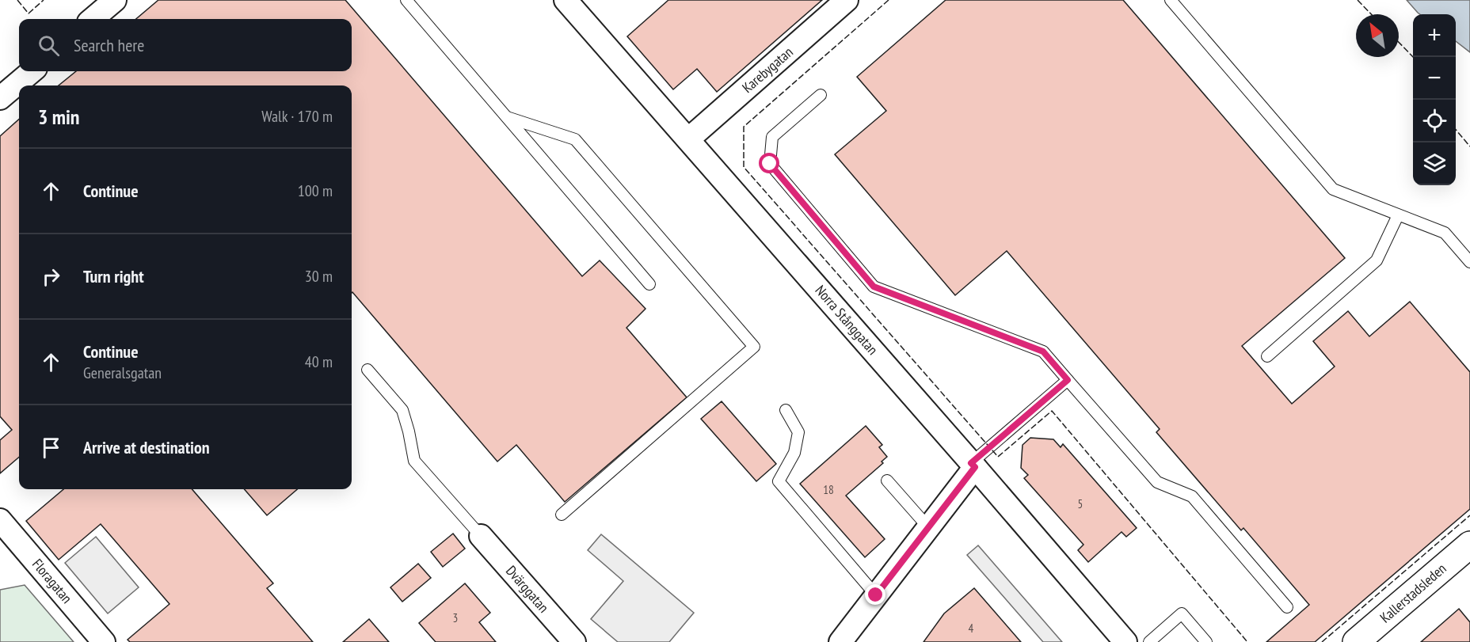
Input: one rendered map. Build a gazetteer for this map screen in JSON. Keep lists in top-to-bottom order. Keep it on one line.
{"streets":{"main road":["Kallerstadsleden"],"street":["Karebygatan","Norra Stånggatan","Floragatan","Dvärggatan"]},"crossings":[["Karebygatan","Norra Stånggatan"]],"house_numbers":["18","5","3","4"],"north":"top left","page":{"map_buttons":["+","−"],"search":"Search here","heading":["3 min","Walk · 170 m"],"list":[["Continue","100 m"],["Turn right","30 m"],["Continue","Generalsgatan","40 m"],"Arrive at destination"]}}
